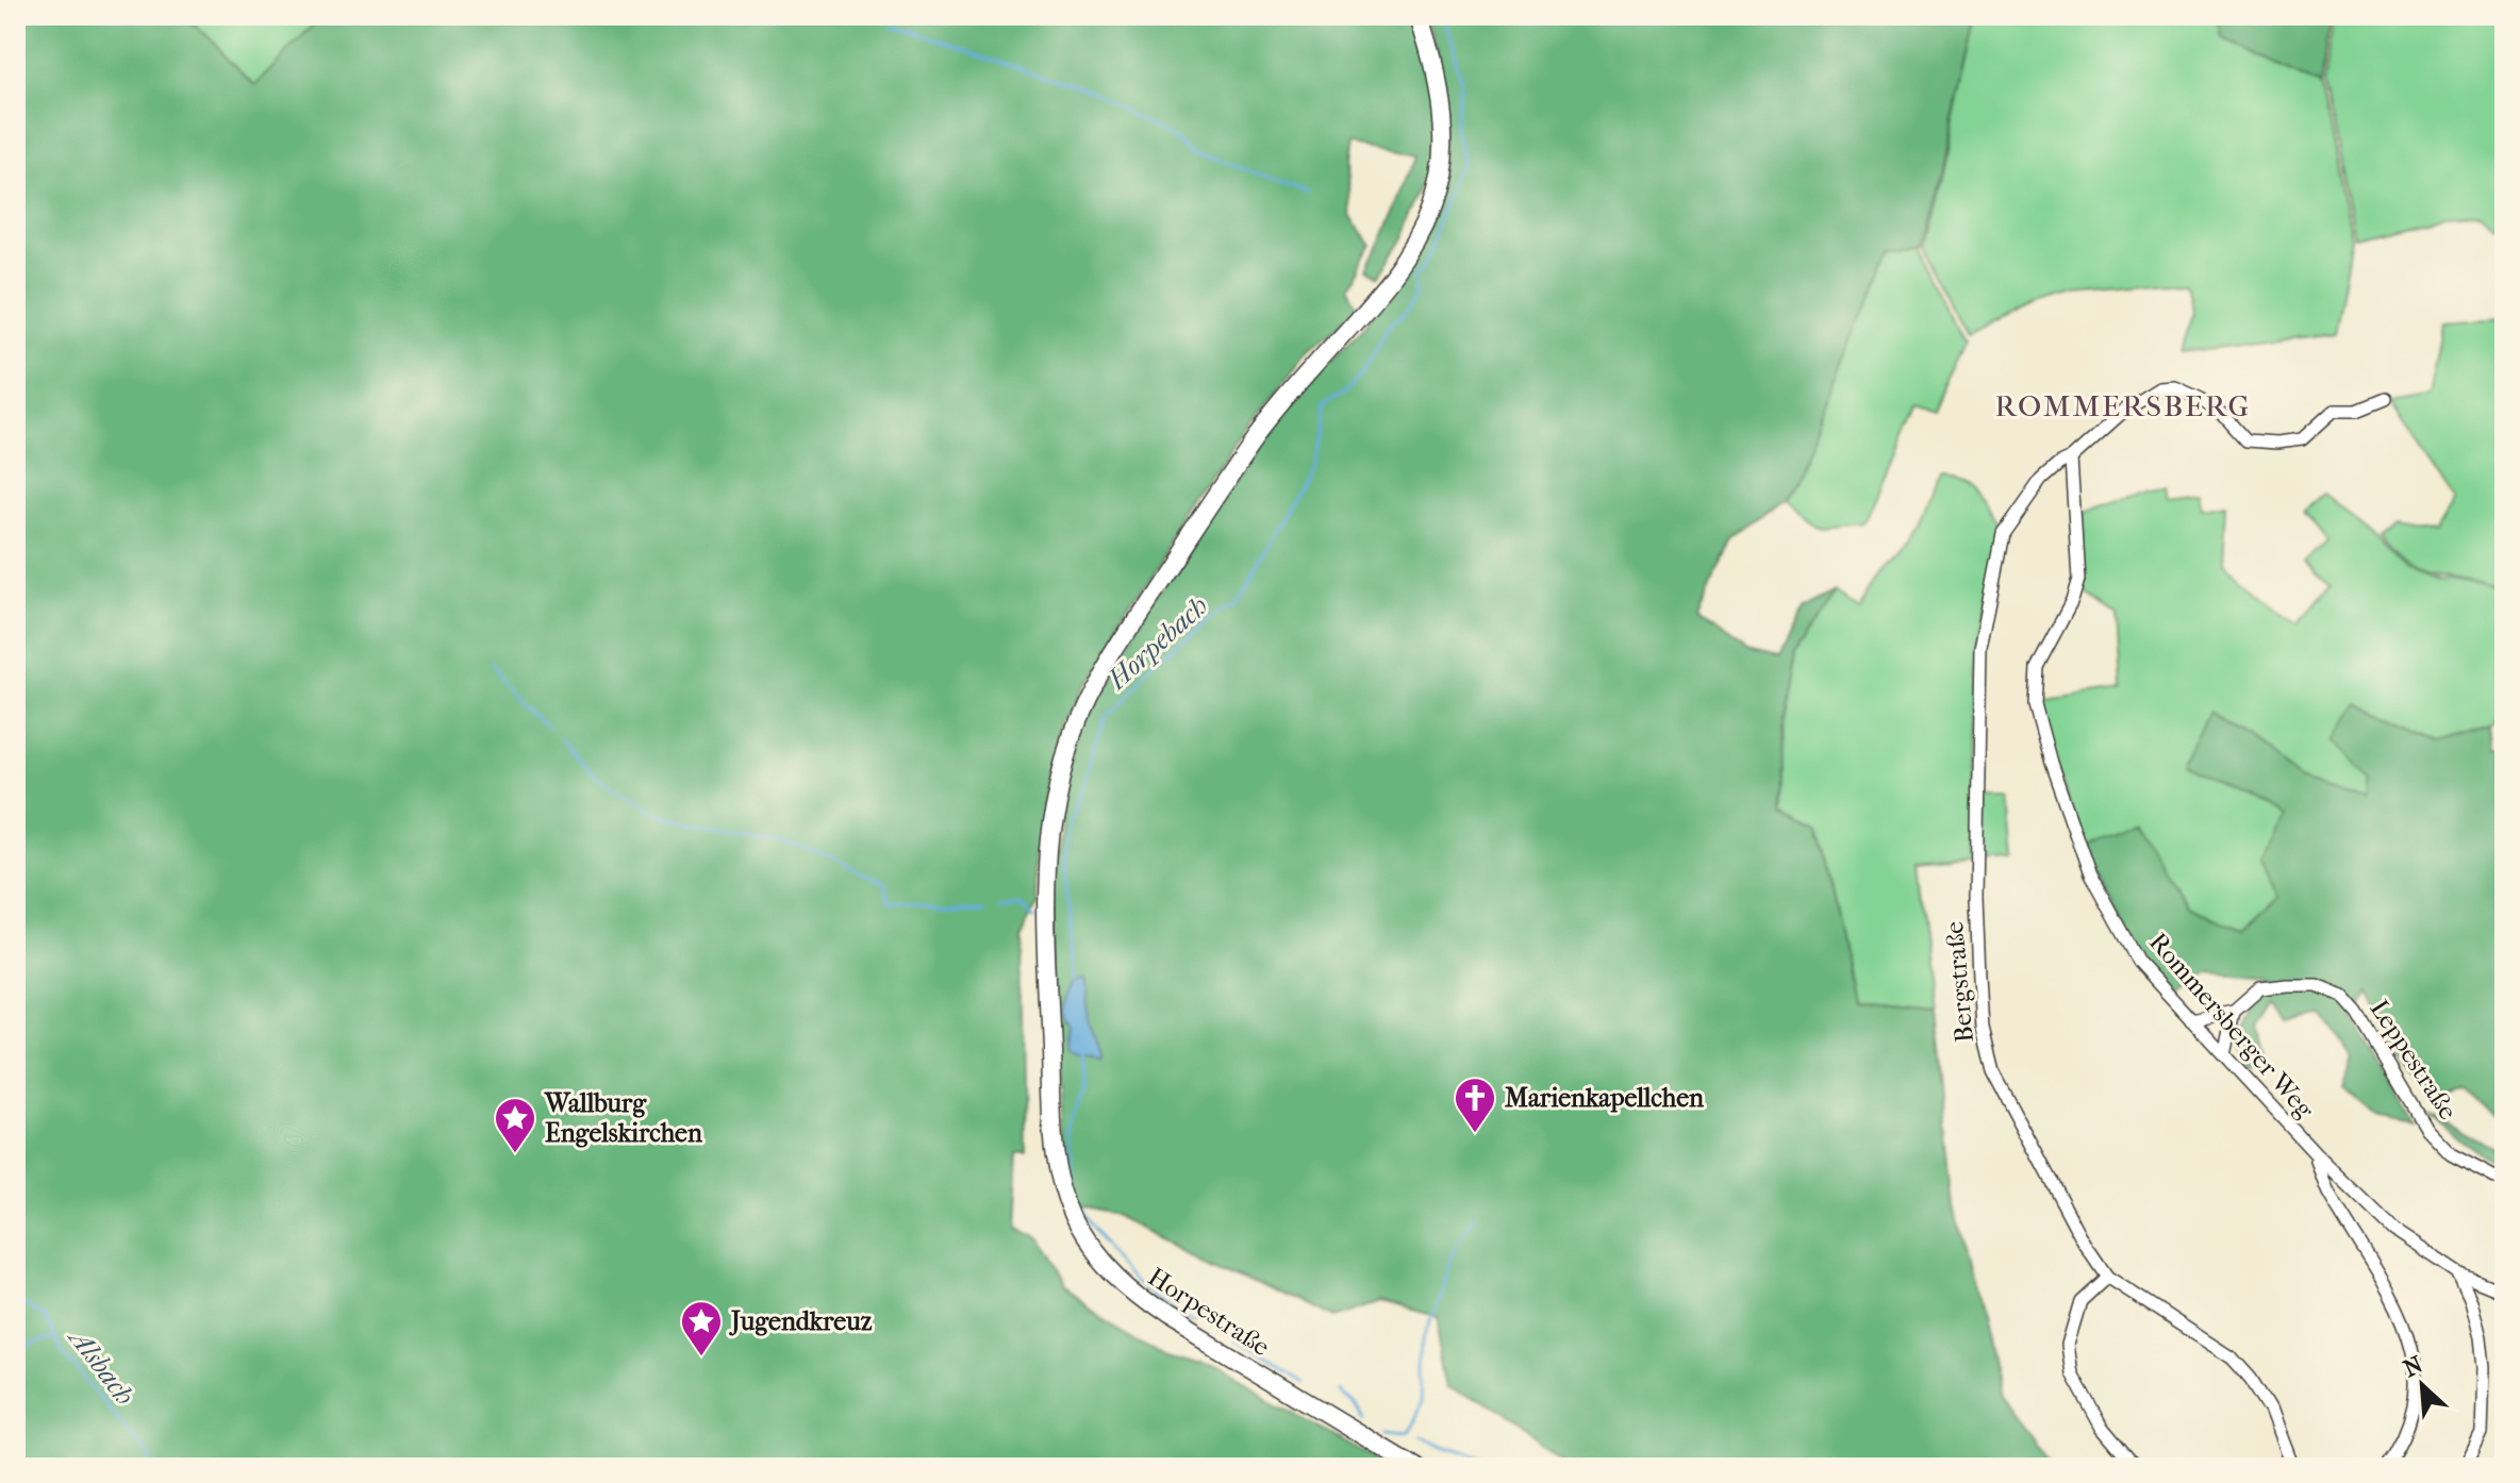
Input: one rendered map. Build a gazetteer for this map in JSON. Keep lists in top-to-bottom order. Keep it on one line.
{"streets":{"street":["Bergstraße","Rommersberger Weg","Leppestraße","Horpestraße"]},"crossings":[["Bergstraße","Rommersberger Weg"],["Rommersberger Weg","Leppestraße"]],"districts":["ROMMERSBERG"],"water":["Horpebach","Alsbach"],"places":{"church":["Marienkapellchen"],"place":["Wallburg Engelskirchen","Jugendkreuz"]},"north":"top left"}
